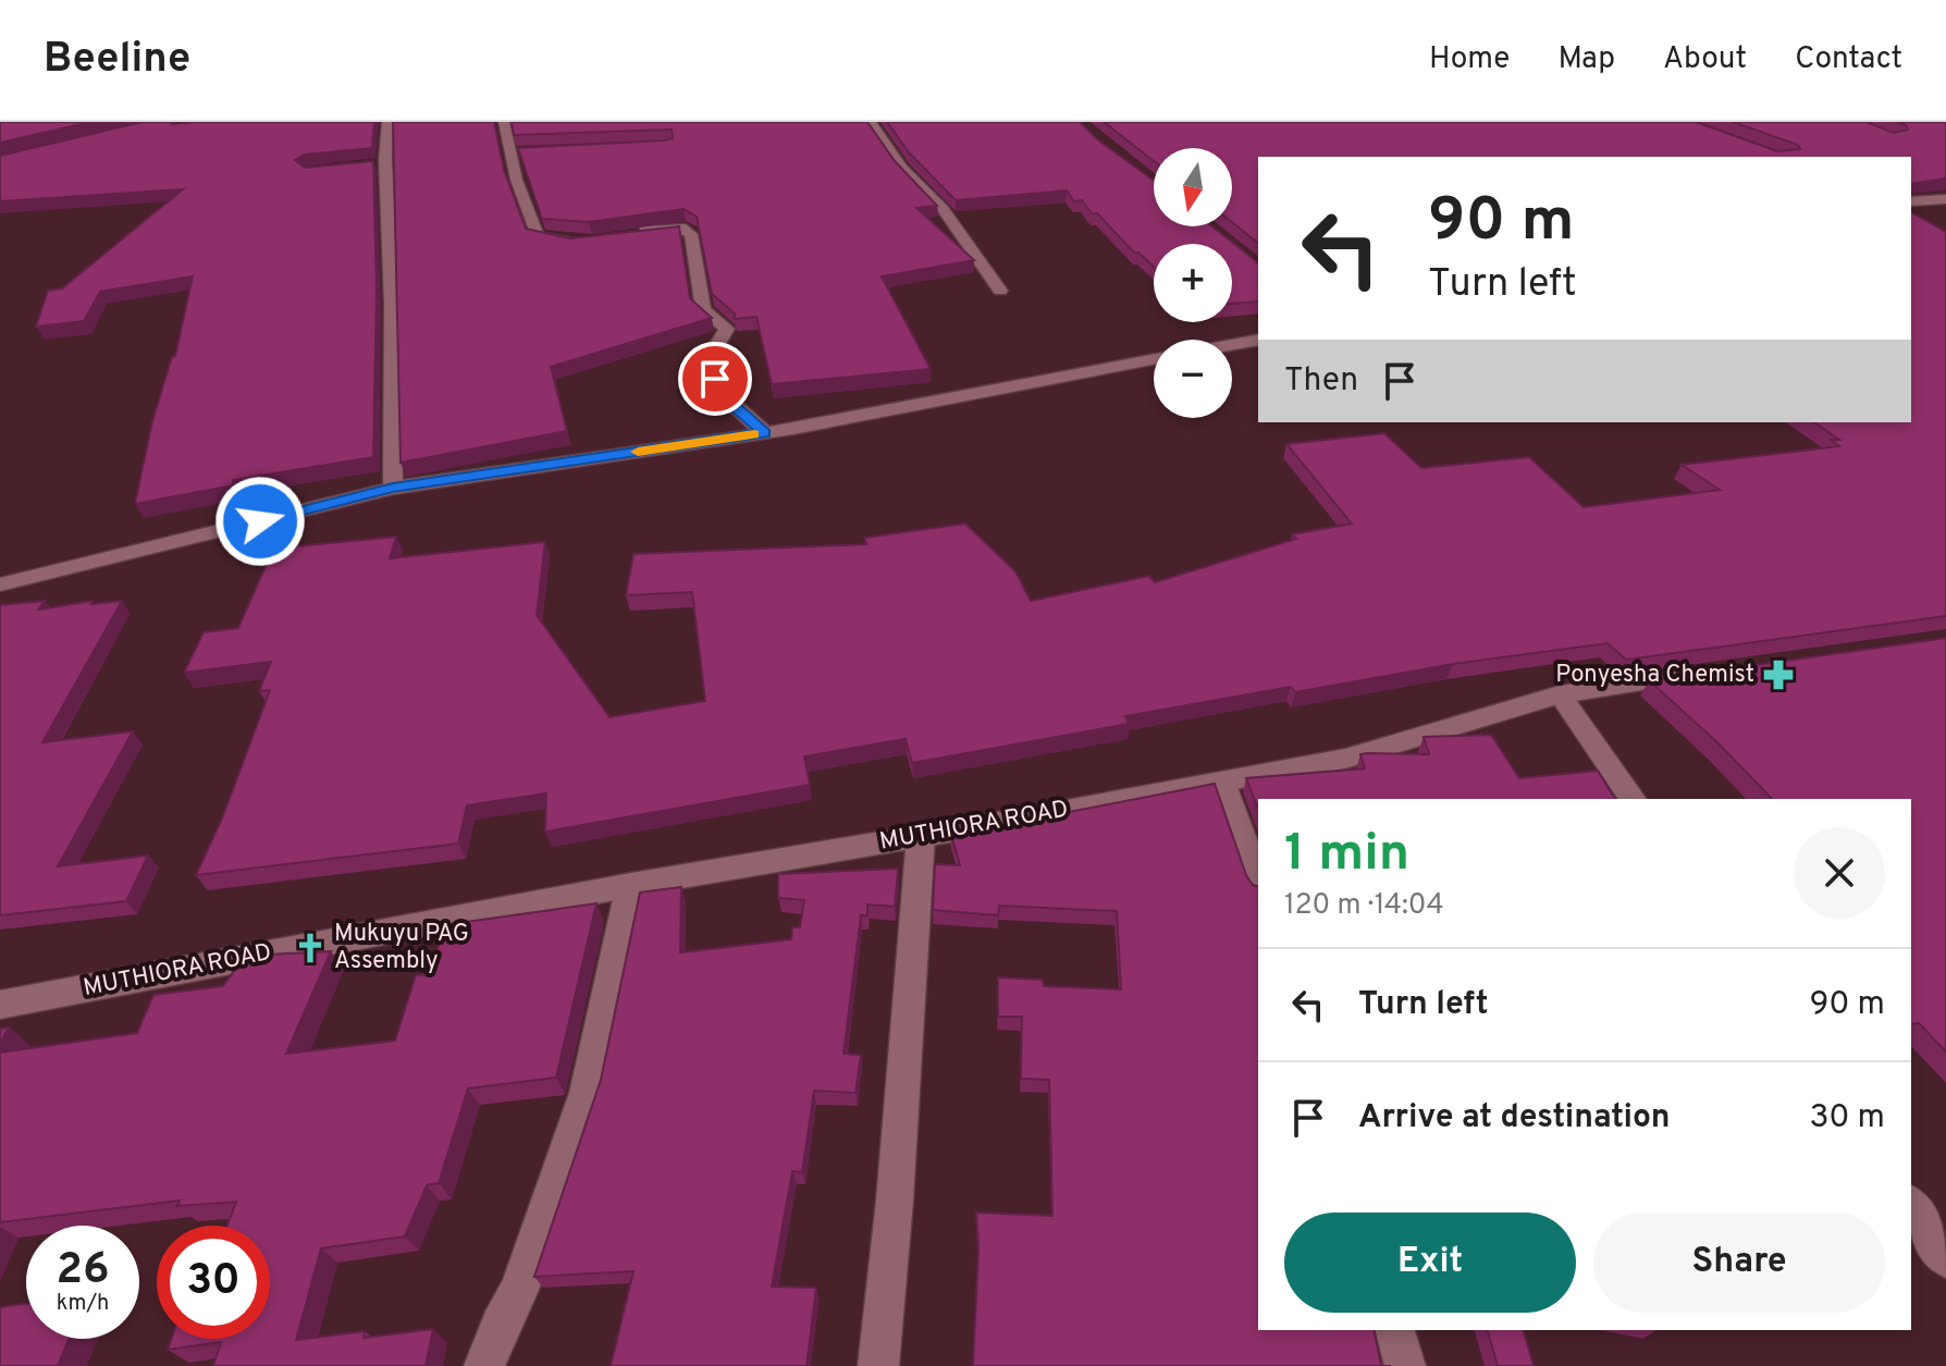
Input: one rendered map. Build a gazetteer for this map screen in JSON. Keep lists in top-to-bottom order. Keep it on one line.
{"streets":{"street":["MUTHIORA ROAD"]},"places":{"pharmacy":["Ponyesha Chemist"],"church":["Mukuyu PAG Assembly"]},"north":"bottom","page":{"header":"Beeline","nav":["Home","Map","About","Contact"],"map_buttons":["+","−"],"turn":["90 m","Turn left"],"then":"Then","heading":["1 min","120 m · 14:04"],"list":[{"name":"Turn left","value":"90 m"},{"name":"Arrive at destination","value":"30 m"}],"buttons":["Exit","Share"],"speed":"26 km/h","limit":"30"}}
